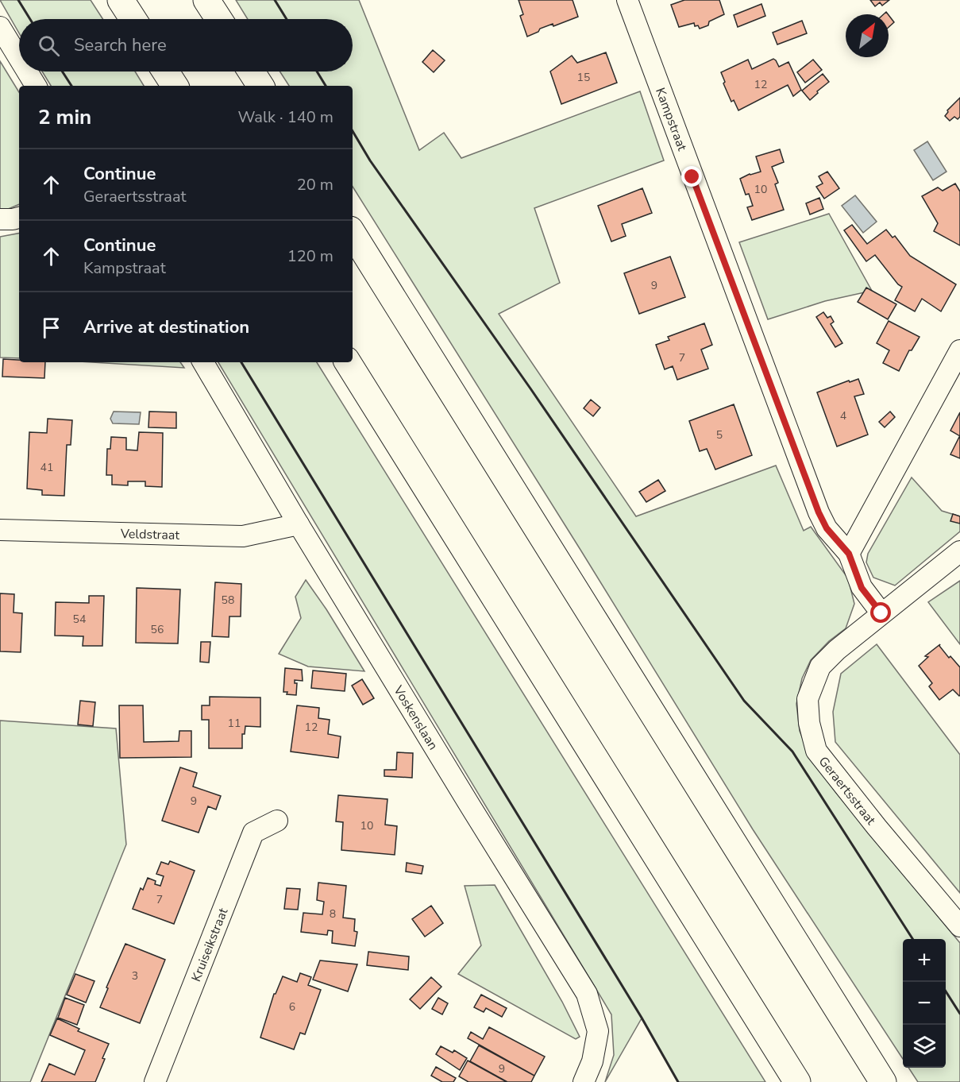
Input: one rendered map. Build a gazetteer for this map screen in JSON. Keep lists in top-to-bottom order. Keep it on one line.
{"streets":{"street":["Kampstraat","Veldstraat","Voskenslaan","Geraertsstraat","Kruiseikstraat"]},"crossings":[["Veldstraat","Voskenslaan"]],"house_numbers":["15","12","10","9","7","4","5","41","58","54","56","11","12","9","10","7","8","3","6","9"],"north":"top right","page":{"search":"Search here","heading":["2 min","Walk · 140 m"],"list":[["Continue","Geraertsstraat","20 m"],["Continue","Kampstraat","120 m"],"Arrive at destination"],"map_buttons":["+","−"]}}
